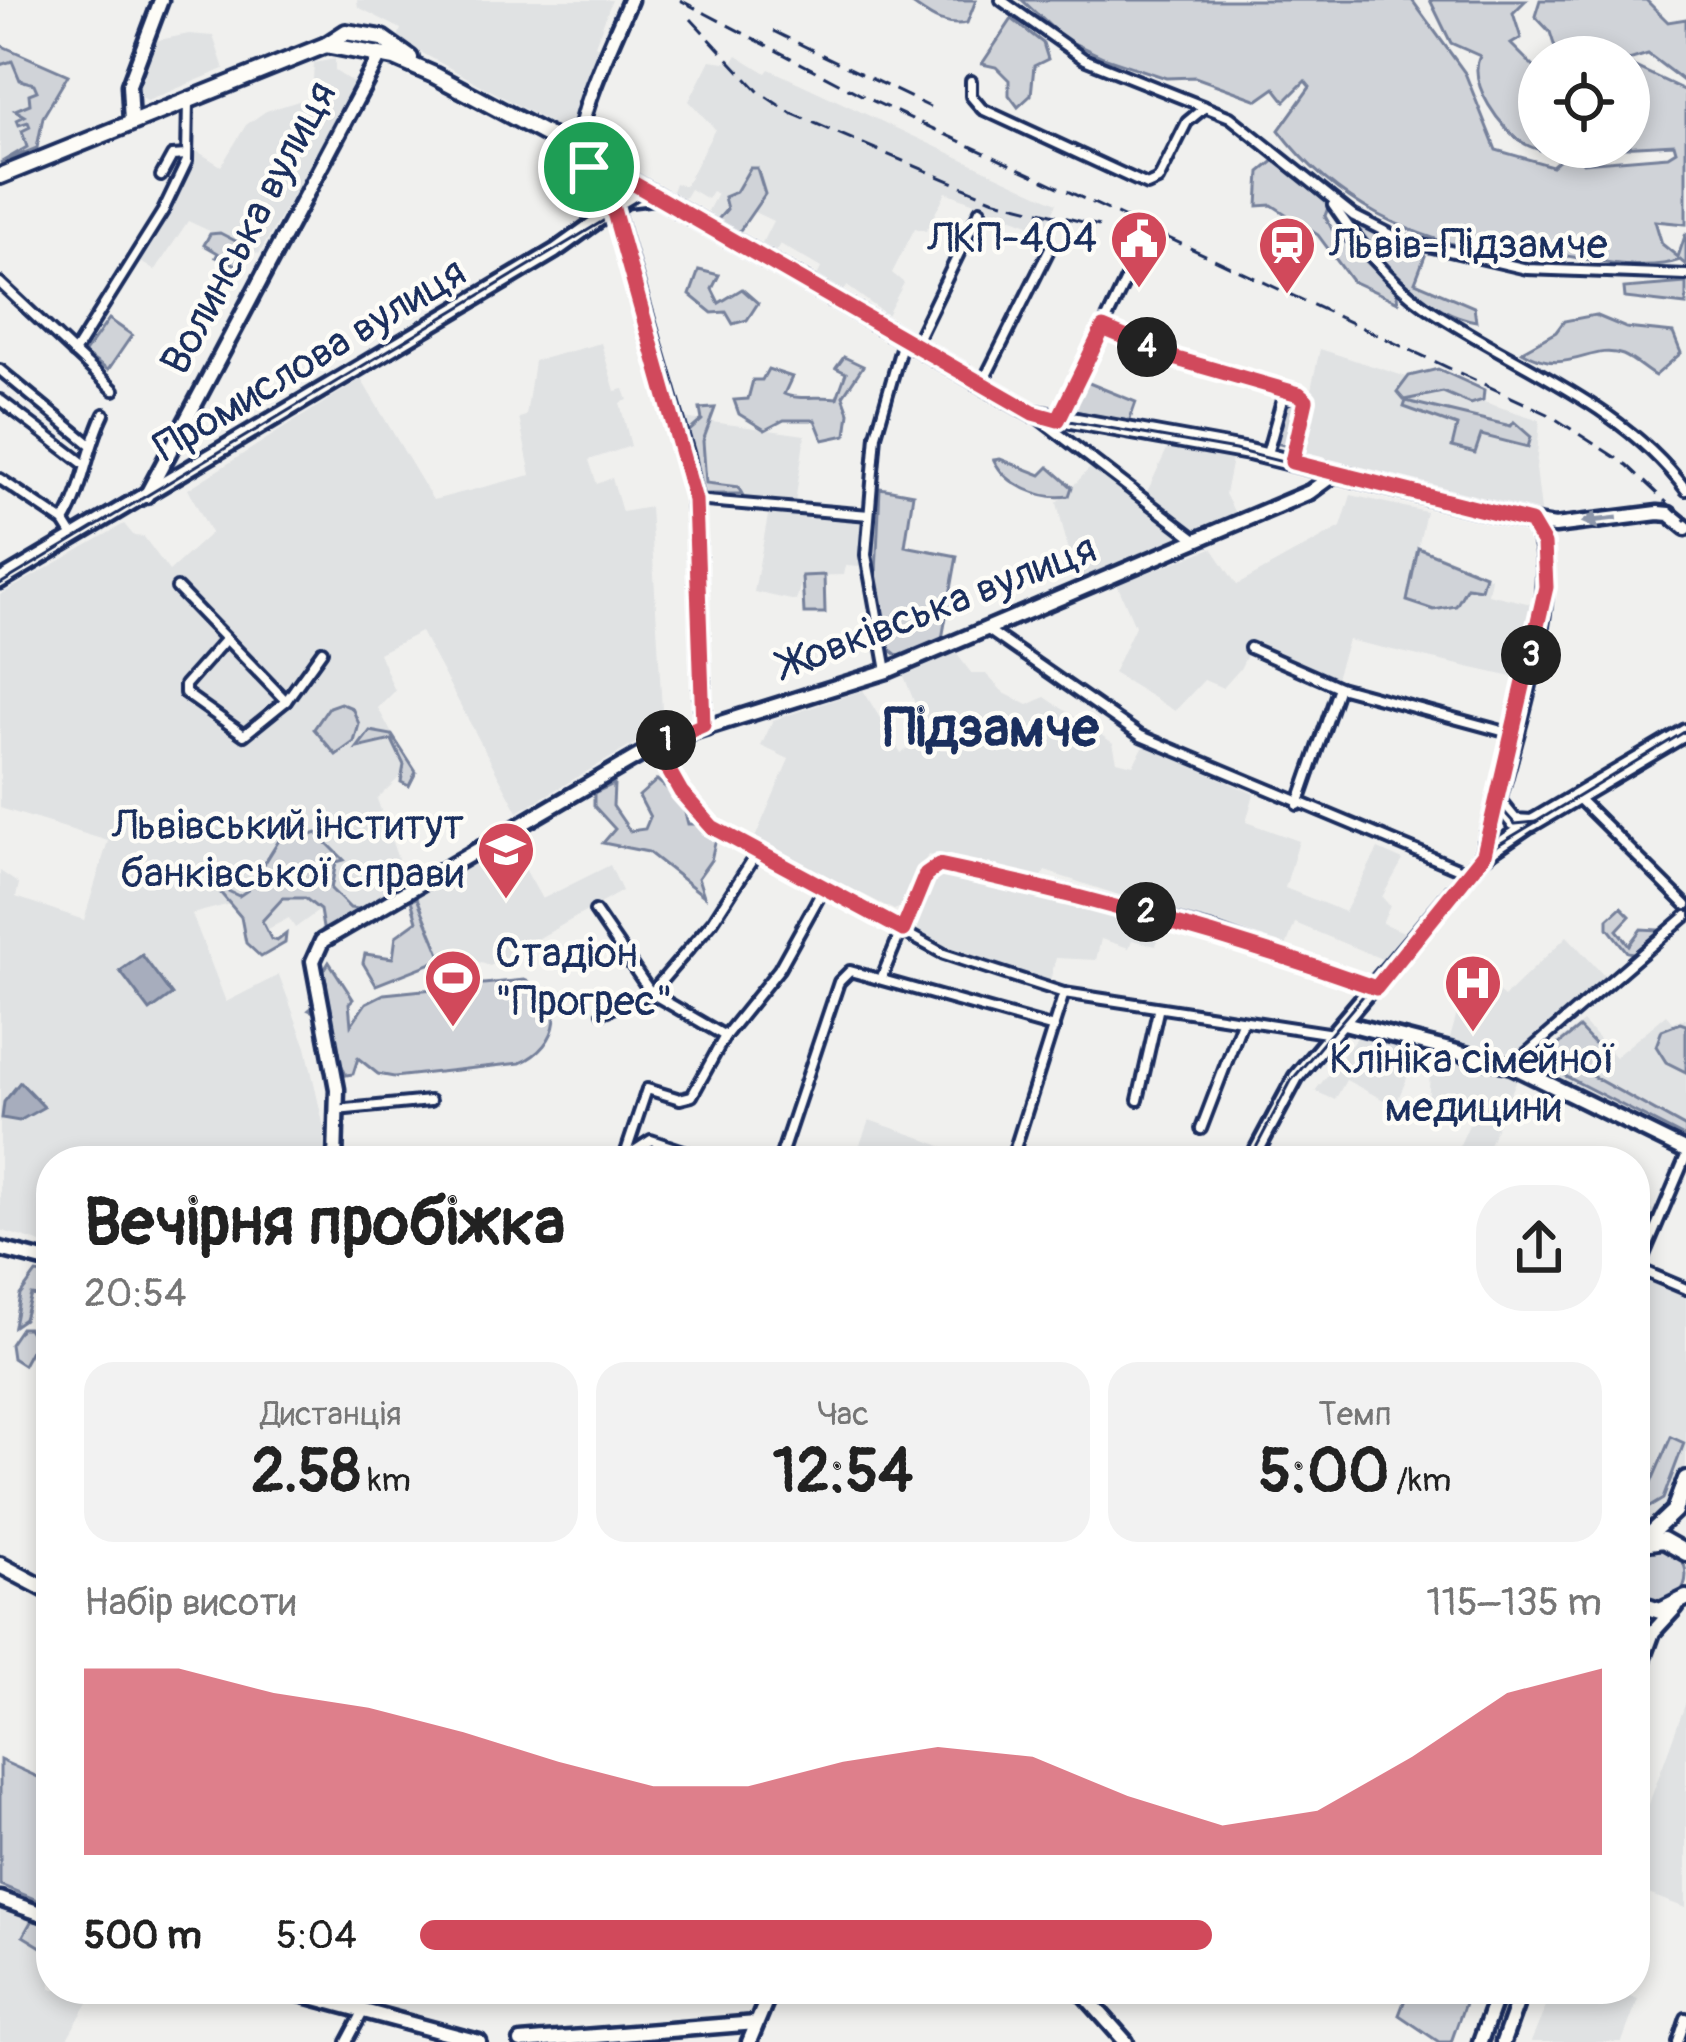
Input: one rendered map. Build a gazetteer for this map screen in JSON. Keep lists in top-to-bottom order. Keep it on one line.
{"streets":{"street":["Волинська вулиця","Промислова вулиця","Жовківська вулиця"]},"crossings":[["Волинська вулиця","Промислова вулиця"]],"districts":["Підзамче"],"places":{"public building":["ЛКП-404"],"station":["Львів-Підзамче"],"school or university":["Львівський інститут банківської справи"],"sports":["Стадіон \"Прогрес\""],"hospital":["Клініка сімейної медицини"]},"page":{"pins":["4","3","1","2"],"heading":["Вечірня пробіжка","20:54"],"stats":[["Дистанція","2.58 km"],["Час","12:54"],["Темп","5:00 /km"]],"chart":["Набір висоти","115–135 m"],"list":[{"name":"500 m","note":"5:04"}]}}
